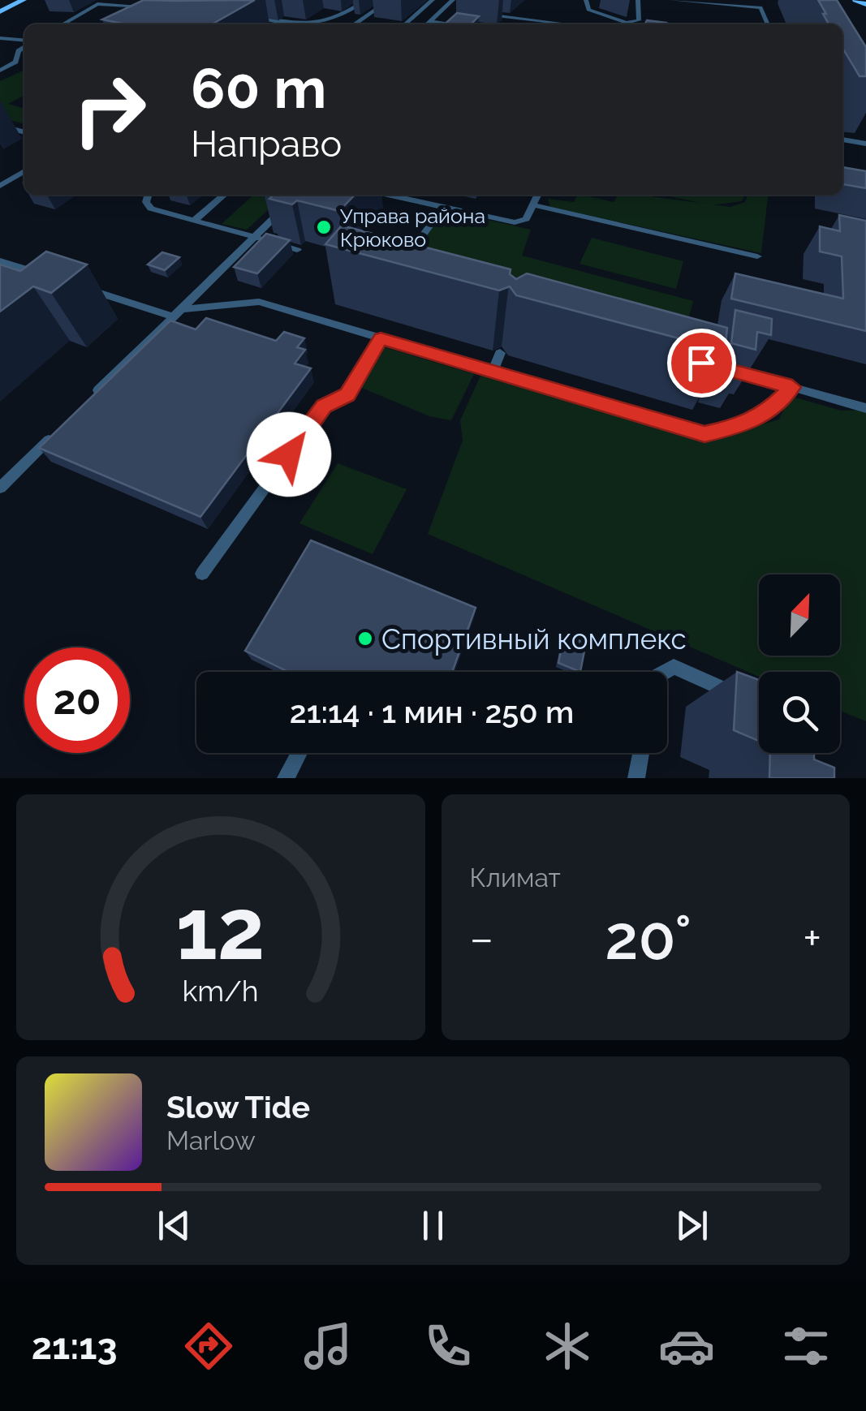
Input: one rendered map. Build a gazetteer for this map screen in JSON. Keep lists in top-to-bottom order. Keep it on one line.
{"places":["Управа района Крюково","Спортивный комплекс"],"north":"top right","page":{"turn":["60 m","Направо"],"limit":"20","trip":"21:14 · 1 мин · 250 m","tile":"Климат","heat":["−","20°","+"],"song":["Slow Tide","Marlow"],"tabs":"21:13","gauge":["12","km/h"]}}
